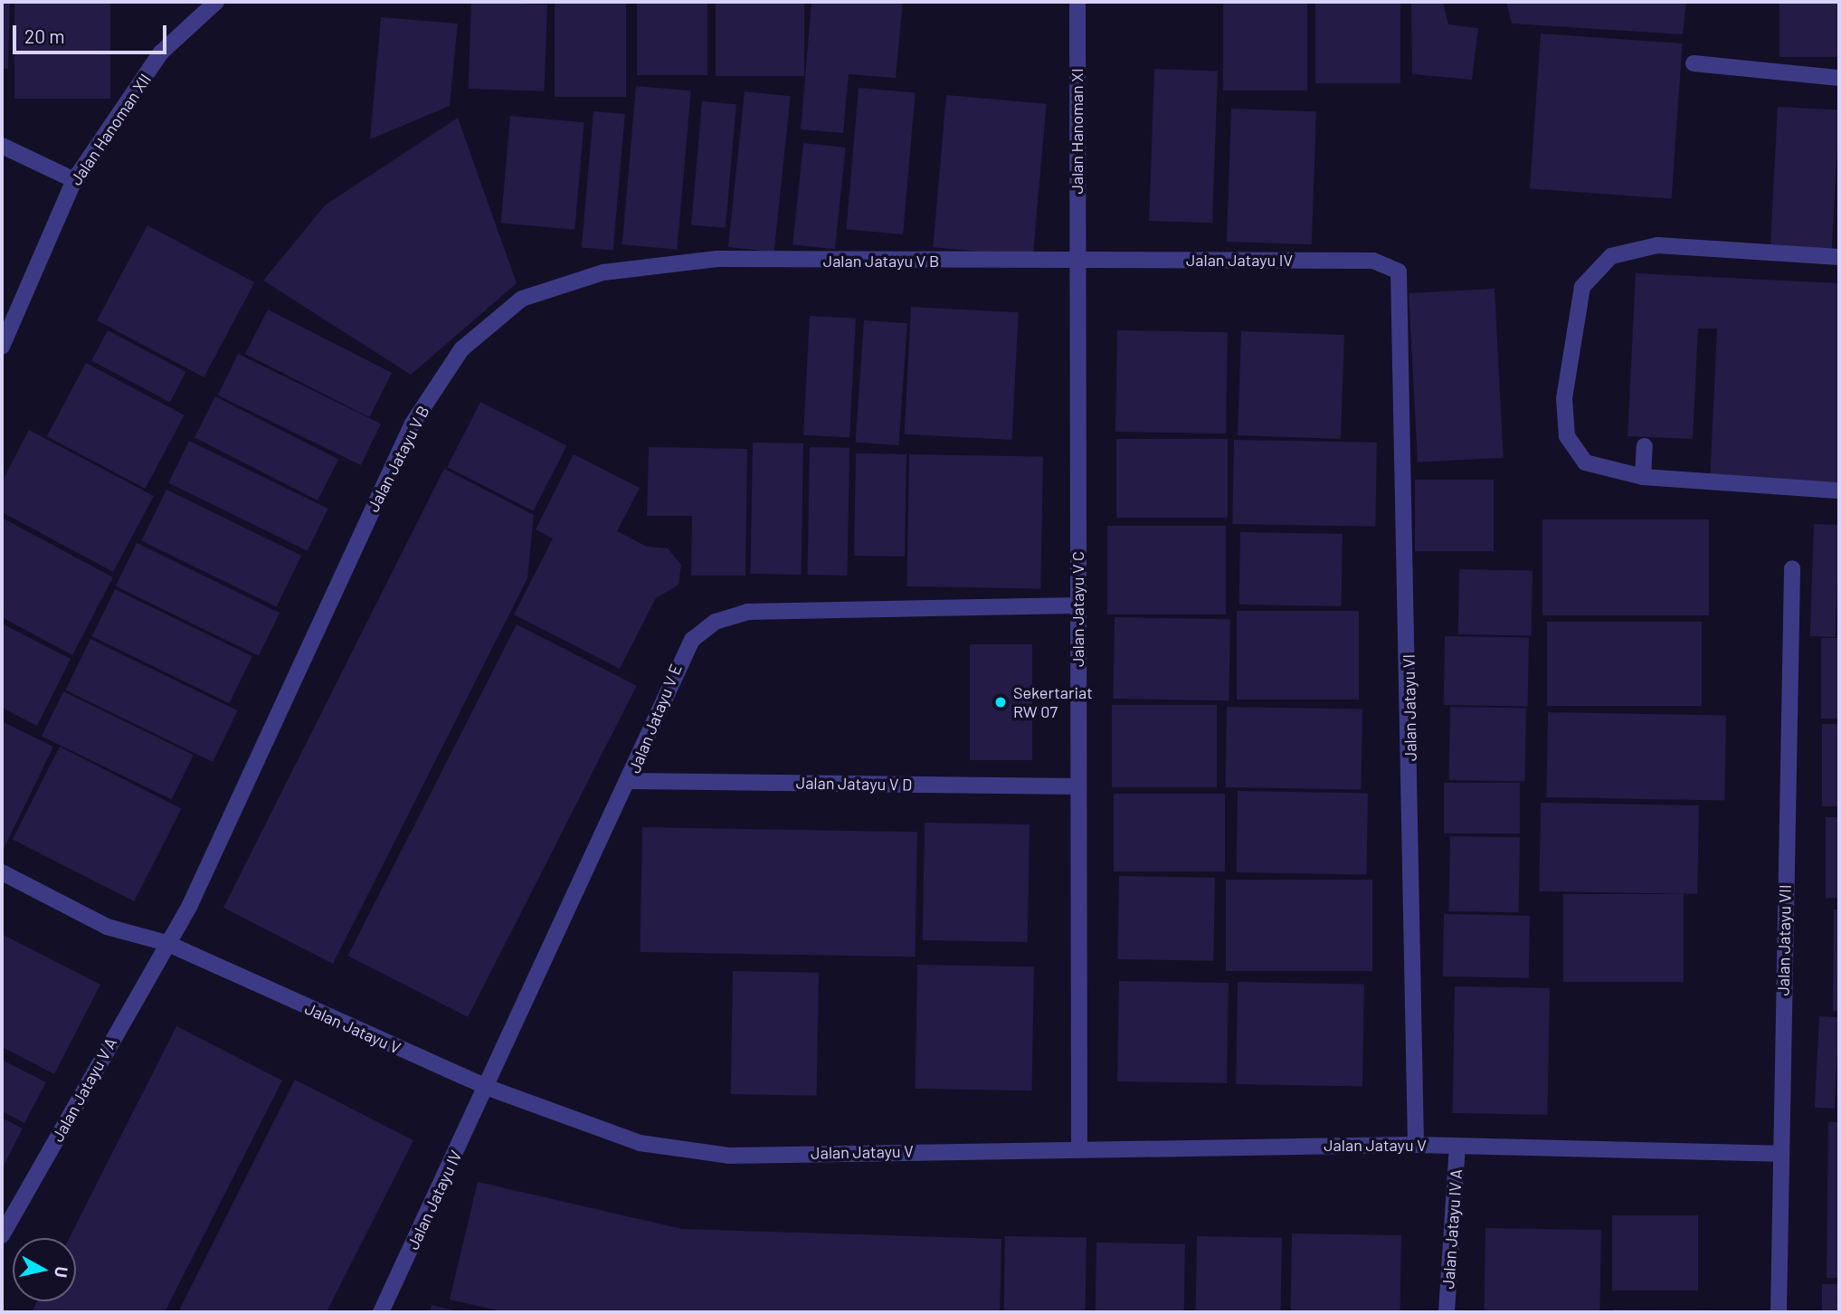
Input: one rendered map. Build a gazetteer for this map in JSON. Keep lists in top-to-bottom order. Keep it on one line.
{"streets":{"street":["Jalan Hanoman XII","Jalan Hanoman XI","Jalan Jatayu IV","Jalan Jatayu V B","Jalan Jatayu V C","Jalan Jatayu VI","Jalan Jatayu V E","Jalan Jatayu V D","Jalan Jatayu VII","Jalan Jatayu V","Jalan Jatayu V A","Jalan Jatayu IV A"]},"crossings":[["Jalan Hanoman XI","Jalan Jatayu IV"],["Jalan Hanoman XI","Jalan Jatayu V B"],["Jalan Hanoman XI","Jalan Jatayu V C"],["Jalan Jatayu IV","Jalan Jatayu V B"],["Jalan Jatayu IV","Jalan Jatayu V C"],["Jalan Jatayu IV","Jalan Jatayu VI"],["Jalan Jatayu IV","Jalan Jatayu V E"],["Jalan Jatayu IV","Jalan Jatayu V"],["Jalan Jatayu V B","Jalan Jatayu V C"],["Jalan Jatayu V B","Jalan Jatayu V"],["Jalan Jatayu V B","Jalan Jatayu V A"],["Jalan Jatayu V C","Jalan Jatayu V E"],["Jalan Jatayu V C","Jalan Jatayu V D"],["Jalan Jatayu V C","Jalan Jatayu V"],["Jalan Jatayu VI","Jalan Jatayu V"],["Jalan Jatayu V E","Jalan Jatayu V D"],["Jalan Jatayu V E","Jalan Jatayu V"],["Jalan Jatayu VII","Jalan Jatayu V"],["Jalan Jatayu V","Jalan Jatayu V A"],["Jalan Jatayu V","Jalan Jatayu IV A"]],"places":["Sekertariat RW 07"],"scale_bar":"20 m","north":"right"}
